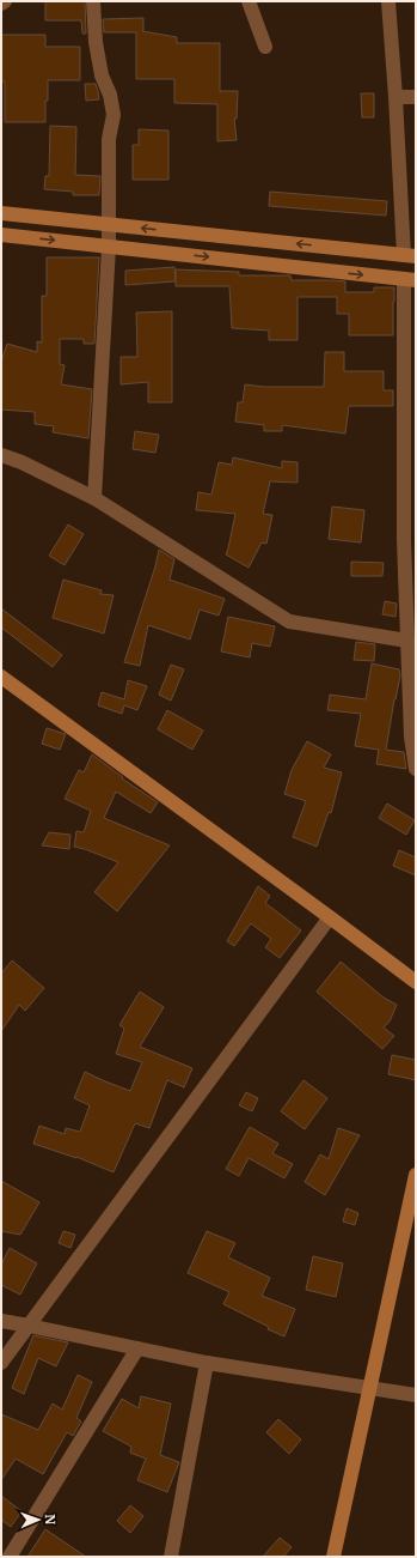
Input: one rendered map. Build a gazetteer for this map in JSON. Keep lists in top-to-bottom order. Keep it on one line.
{"north":"right"}
